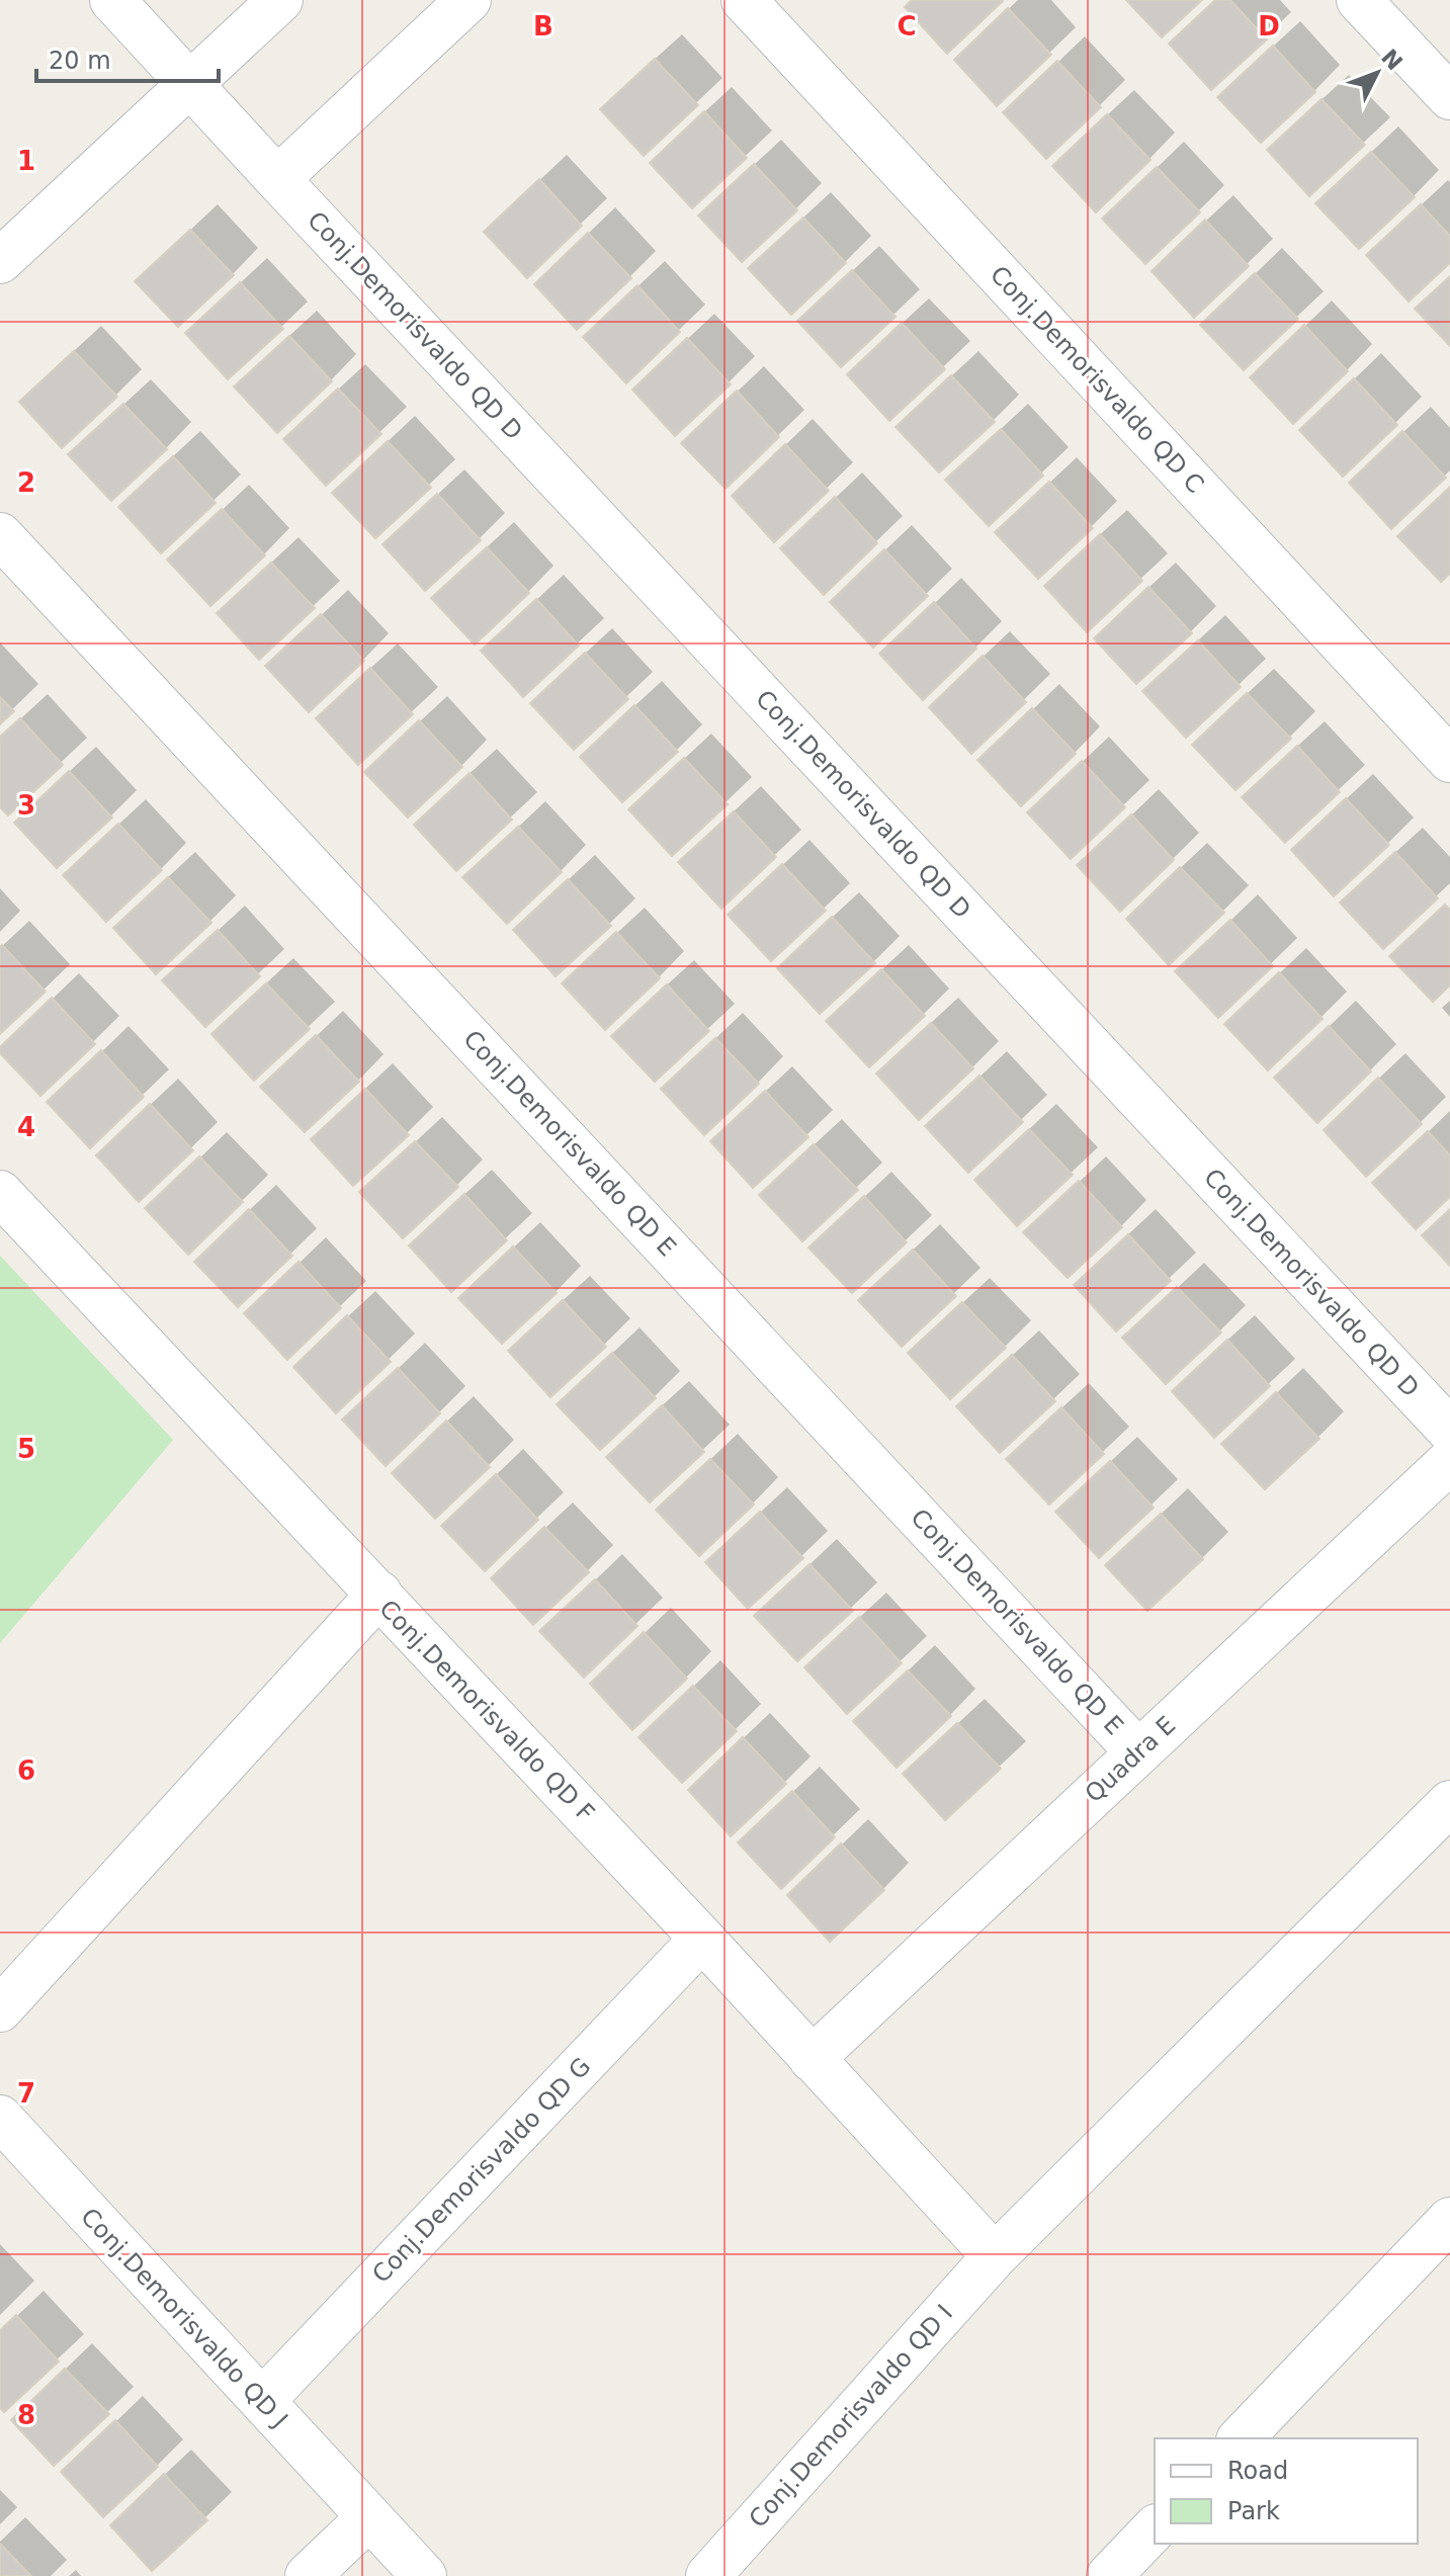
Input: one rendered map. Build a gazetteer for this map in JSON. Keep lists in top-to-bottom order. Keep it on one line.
{"streets":{"street":["Conj.Demorisvaldo QD D","Conj.Demorisvaldo QD C","Conj.Demorisvaldo QD E","Conj.Demorisvaldo QD F","Quadra E","Conj.Demorisvaldo QD G","Conj.Demorisvaldo QD J","Conj.Demorisvaldo QD I"]},"crossings":[["Conj.Demorisvaldo QD E","Quadra E"],["Conj.Demorisvaldo QD F","Quadra E"],["Conj.Demorisvaldo QD F","Conj.Demorisvaldo QD G"],["Conj.Demorisvaldo QD F","Conj.Demorisvaldo QD I"],["Conj.Demorisvaldo QD G","Conj.Demorisvaldo QD J"]],"legend":["Road","Park"],"scale_bar":"20 m","north":"top right","grid":{"columns":["B","C","D"],"rows":["1","2","3","4","5","6","7","8"]}}
